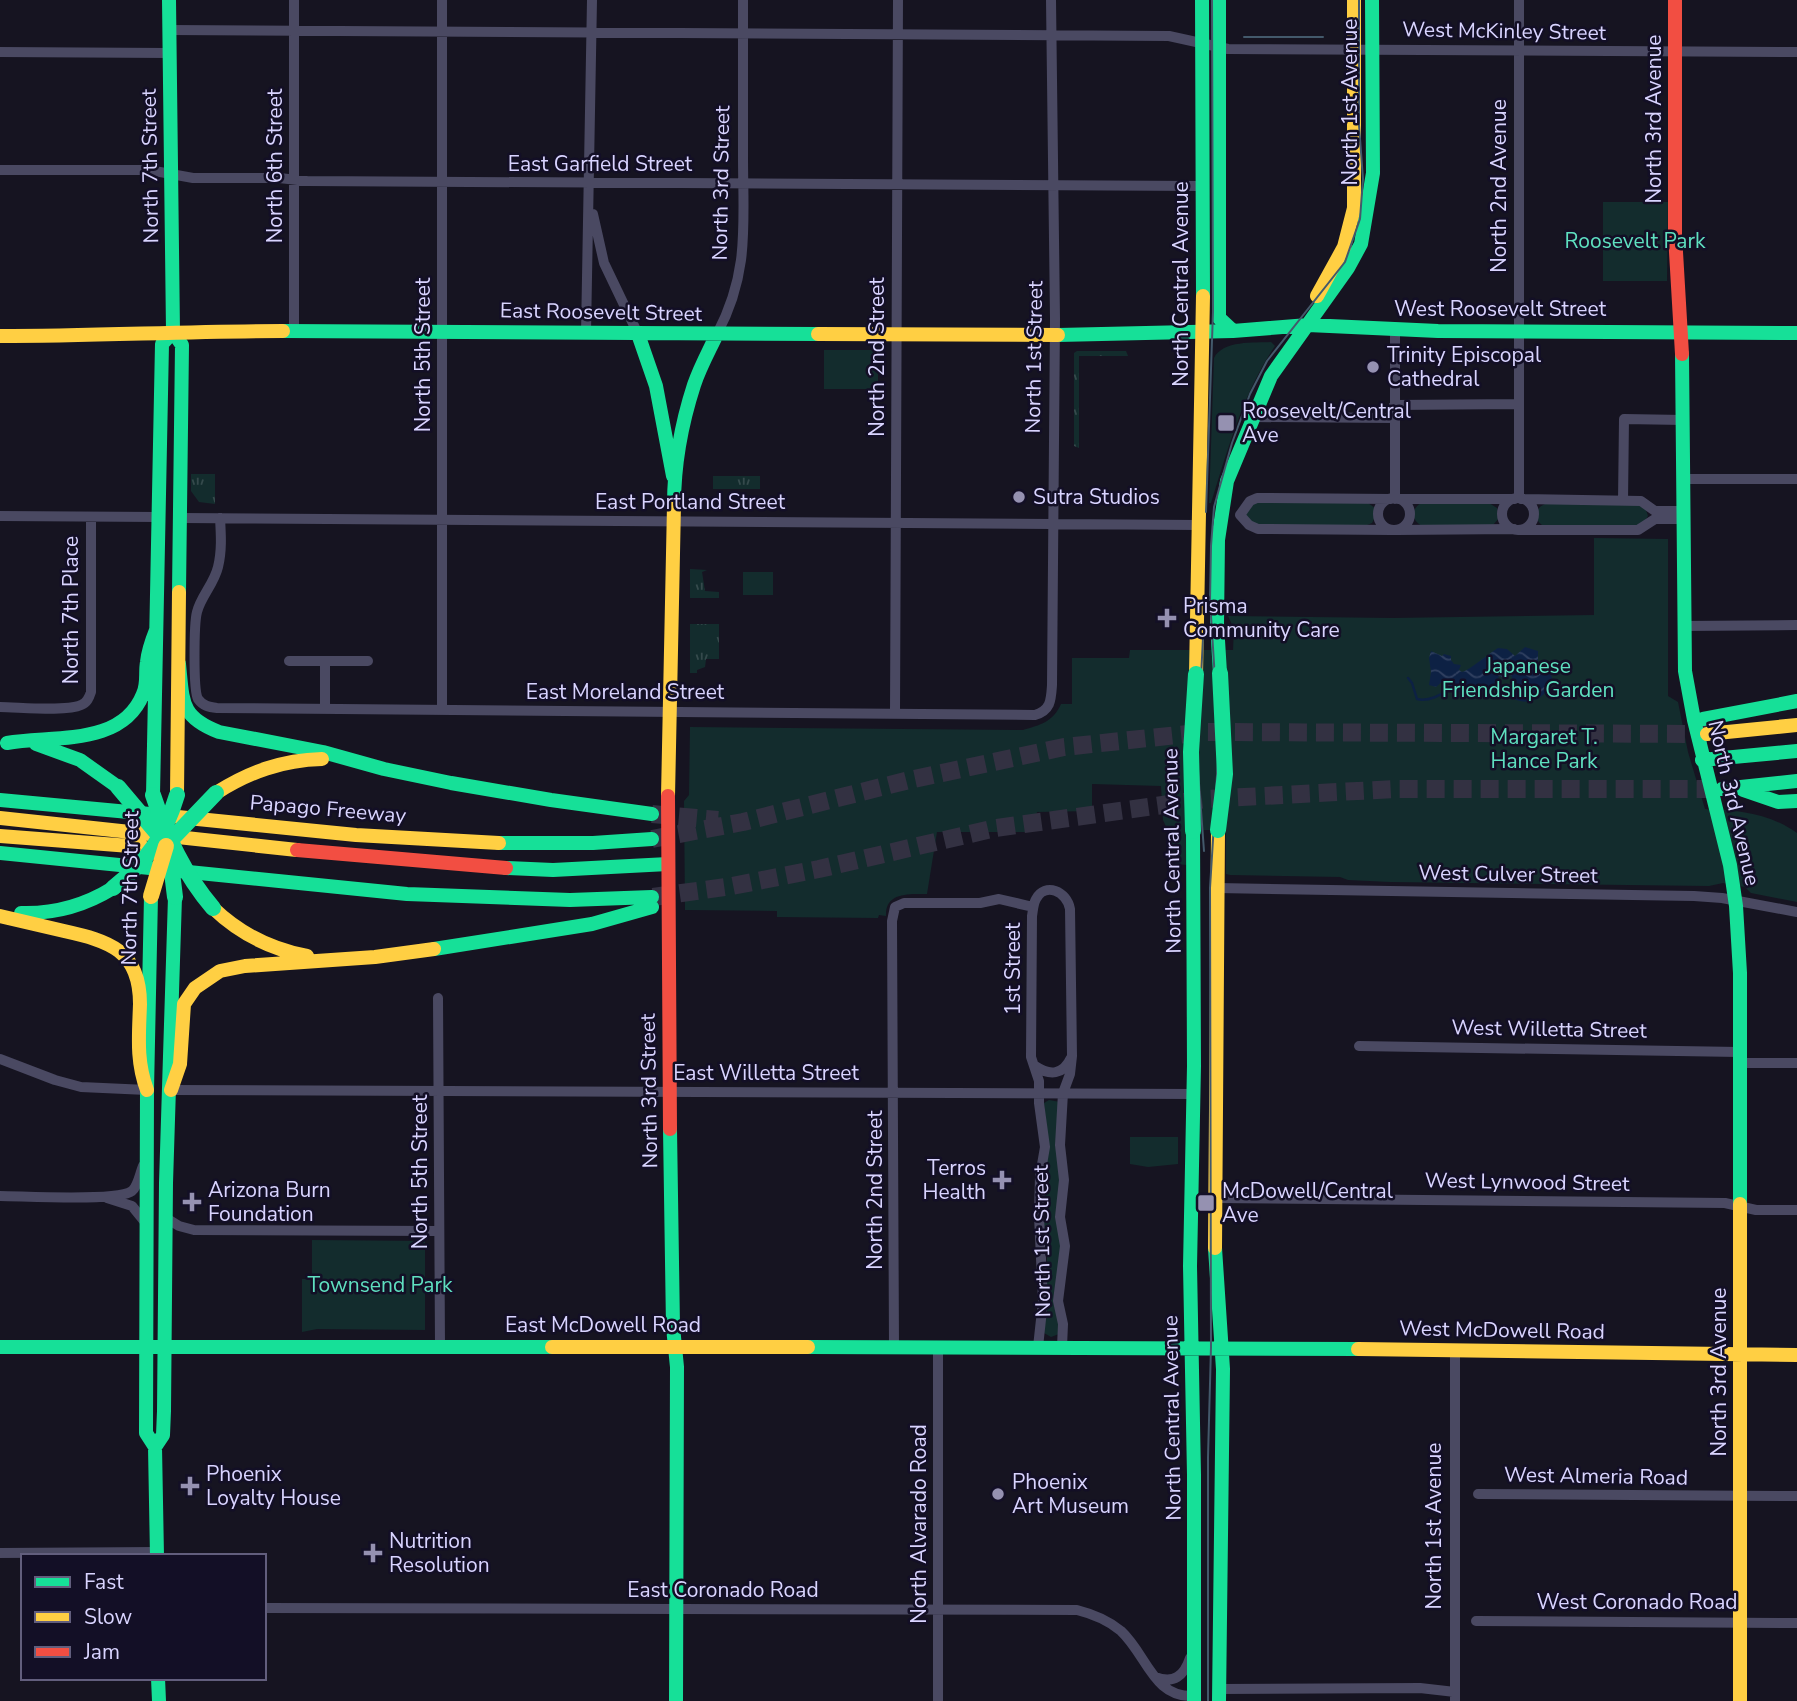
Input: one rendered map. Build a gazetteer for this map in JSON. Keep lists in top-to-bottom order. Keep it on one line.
{"streets":{"main road":["North 1st Avenue","North 3rd Avenue","North 7th Street","North 3rd Street","North Central Avenue","West Roosevelt Street","East Roosevelt Street","Papago Freeway","East McDowell Road","West McDowell Road"],"street":["West McKinley Street","East Garfield Street","North 6th Street","North 2nd Avenue","North 5th Street","North 2nd Street","North 1st Street","East Portland Street","North 7th Place","East Moreland Street","West Culver Street","1st Street","West Willetta Street","East Willetta Street","West Lynwood Street","West Almeria Road","North Alvarado Road","East Coronado Road","West Coronado Road"]},"crossings":[["West McKinley Street","North 1st Avenue"],["West McKinley Street","North 3rd Avenue"],["West McKinley Street","North 7th Street"],["West McKinley Street","North 6th Street"],["West McKinley Street","North 3rd Street"],["West McKinley Street","North 2nd Avenue"],["West McKinley Street","North Central Avenue"],["West McKinley Street","North 5th Street"],["West McKinley Street","North 2nd Street"],["West McKinley Street","North 1st Street"],["North 1st Avenue","North Central Avenue"],["North 1st Avenue","West Roosevelt Street"],["North 1st Avenue","West McDowell Road"],["North 3rd Avenue","West Roosevelt Street"],["North 3rd Avenue","West Culver Street"],["North 3rd Avenue","West Willetta Street"],["North 3rd Avenue","West Lynwood Street"],["North 3rd Avenue","West McDowell Road"],["North 3rd Avenue","West Almeria Road"],["North 3rd Avenue","West Coronado Road"],["East Garfield Street","North 7th Street"],["East Garfield Street","North 6th Street"],["East Garfield Street","North 3rd Street"],["East Garfield Street","North Central Avenue"],["East Garfield Street","North 5th Street"],["East Garfield Street","North 2nd Street"],["East Garfield Street","North 1st Street"],["North 7th Street","East Roosevelt Street"],["North 7th Street","East Portland Street"],["North 7th Street","East Willetta Street"],["North 7th Street","East McDowell Road"],["North 6th Street","East Roosevelt Street"],["North 3rd Street","East Roosevelt Street"],["North 3rd Street","East Portland Street"],["North 3rd Street","East Moreland Street"],["North 3rd Street","East Willetta Street"],["North 3rd Street","East McDowell Road"],["North 3rd Street","East Coronado Road"],["North 2nd Avenue","West Roosevelt Street"],["North Central Avenue","West Roosevelt Street"],["North Central Avenue","East Roosevelt Street"],["North Central Avenue","East Portland Street"],["North Central Avenue","West Culver Street"],["North Central Avenue","East Willetta Street"],["North Central Avenue","West Lynwood Street"],["North Central Avenue","East McDowell Road"],["North Central Avenue","West McDowell Road"],["North Central Avenue","East Coronado Road"],["West Roosevelt Street","East Roosevelt Street"],["East Roosevelt Street","North 5th Street"],["East Roosevelt Street","North 2nd Street"],["East Roosevelt Street","North 1st Street"],["North 5th Street","East Portland Street"],["North 5th Street","East Moreland Street"],["North 5th Street","East Willetta Street"],["North 5th Street","East McDowell Road"],["North 2nd Street","East Portland Street"],["North 2nd Street","East Moreland Street"],["North 2nd Street","1st Street"],["North 2nd Street","East Willetta Street"],["North 2nd Street","East McDowell Road"],["North 1st Street","East Portland Street"],["North 1st Street","East Moreland Street"],["North 1st Street","1st Street"],["North 1st Street","East Willetta Street"],["North 1st Street","East McDowell Road"],["East Portland Street","East Moreland Street"],["1st Street","East Willetta Street"],["East McDowell Road","West McDowell Road"],["East McDowell Road","North Alvarado Road"],["North Alvarado Road","East Coronado Road"]],"parks":["Roosevelt Park","Japanese Friendship Garden","Margaret T. Hance Park","Townsend Park"],"places":{"other":["Trinity Episcopal Cathedral","Sutra Studios","Phoenix Art Museum"],"transit":["Roosevelt/Central Ave","McDowell/Central Ave"],"health":["Prisma Community Care","Terros Health","Arizona Burn Foundation","Phoenix Loyalty House","Nutrition Resolution"]},"legend":["Fast","Slow","Jam"]}
